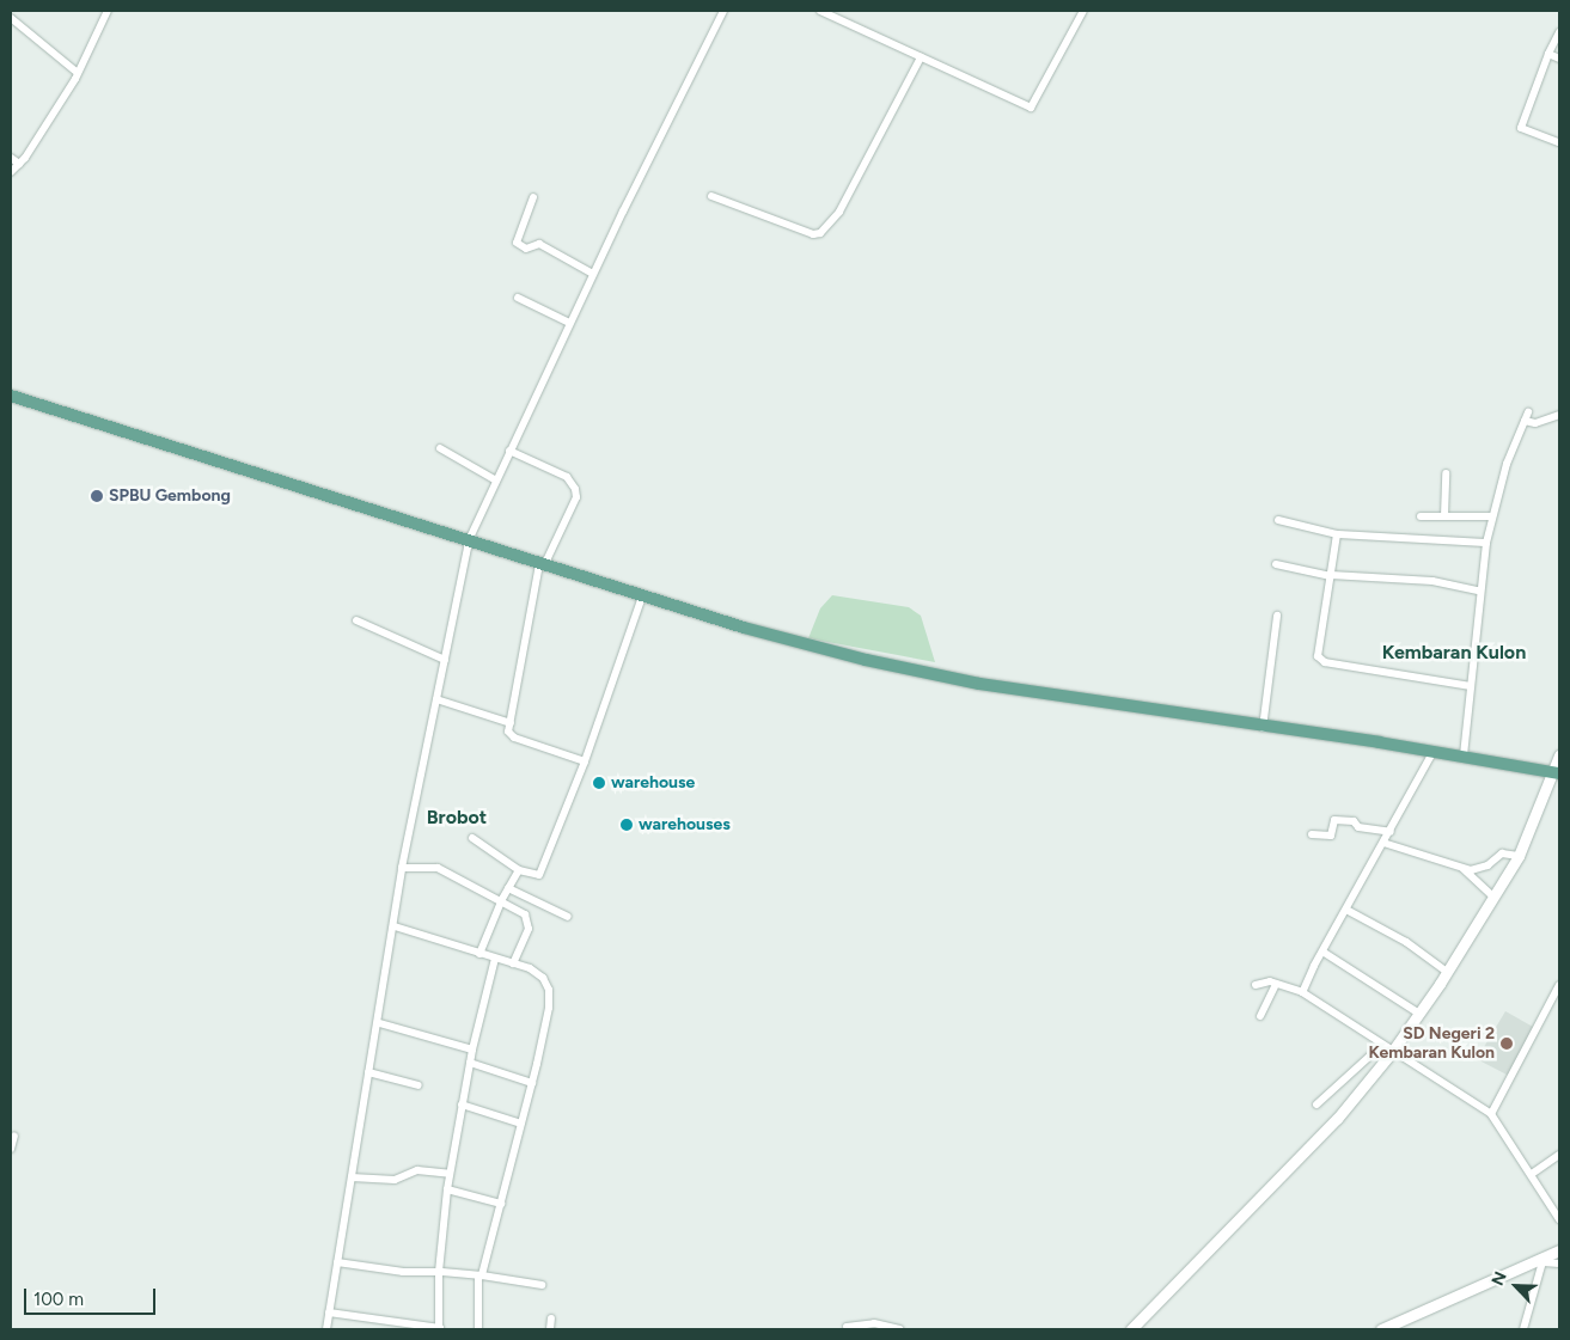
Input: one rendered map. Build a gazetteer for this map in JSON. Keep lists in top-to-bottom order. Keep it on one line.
{"districts":["Kembaran Kulon","Brobot"],"places":["SPBU Gembong","warehouse","warehouses","SD Negeri 2 Kembaran Kulon"],"scale_bar":"100 m","north":"top left"}
